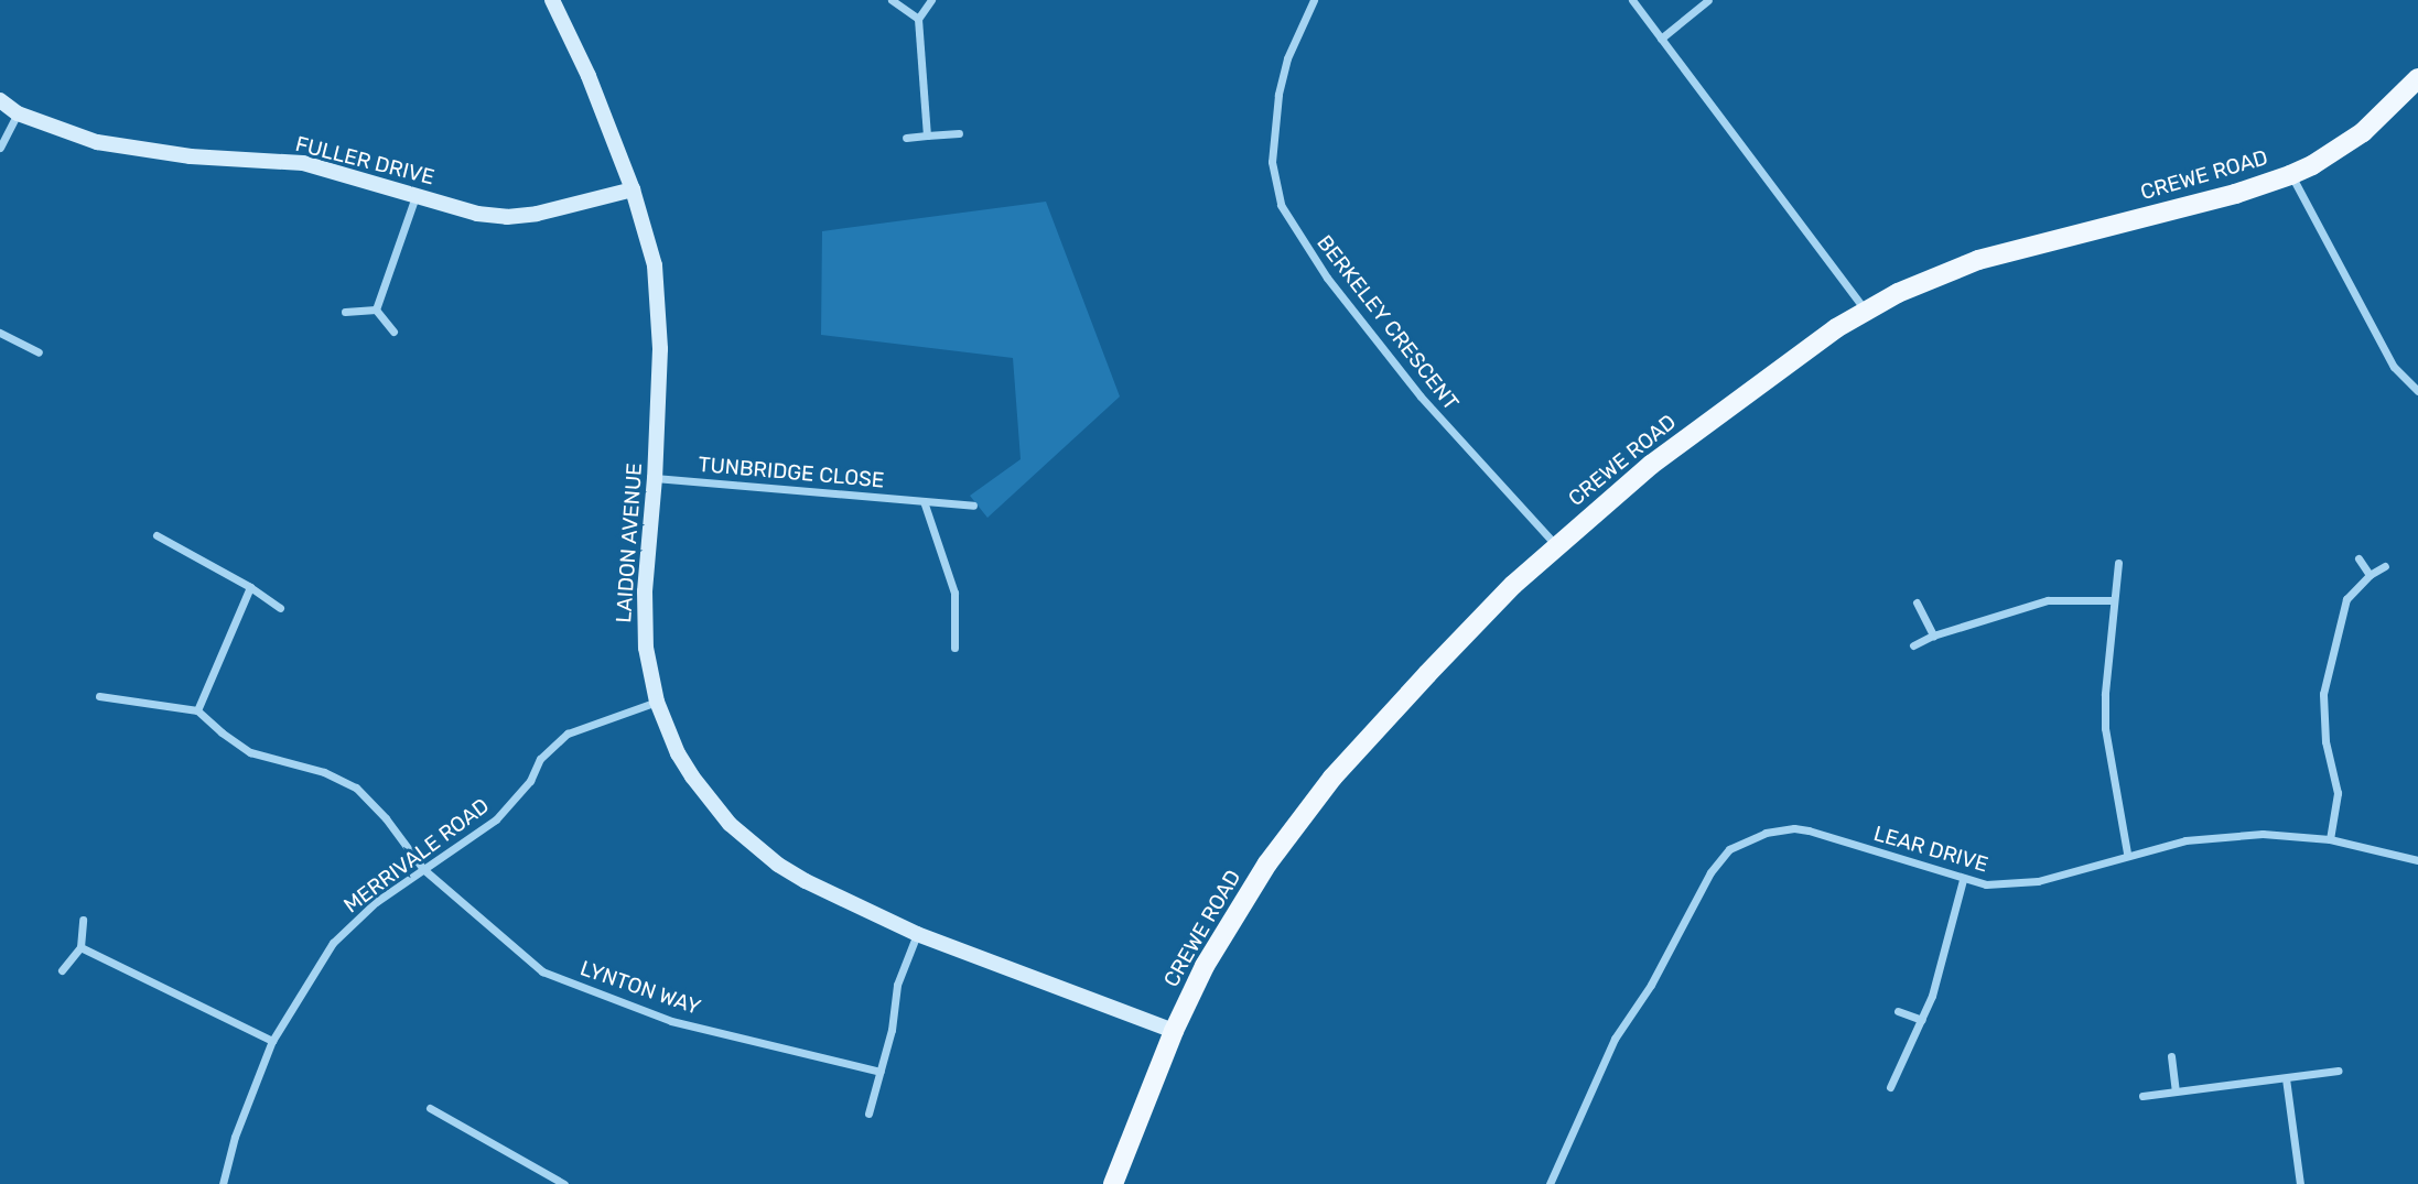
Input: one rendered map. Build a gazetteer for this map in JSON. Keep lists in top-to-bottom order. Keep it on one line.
{"streets":{"main road":["CREWE ROAD"],"street":["FULLER DRIVE","BERKELEY CRESCENT","TUNBRIDGE CLOSE","LAIDON AVENUE","LEAR DRIVE","MERRIVALE ROAD","LYNTON WAY"]},"crossings":[["FULLER DRIVE","LAIDON AVENUE"],["CREWE ROAD","BERKELEY CRESCENT"],["CREWE ROAD","LAIDON AVENUE"],["TUNBRIDGE CLOSE","LAIDON AVENUE"],["LAIDON AVENUE","MERRIVALE ROAD"],["MERRIVALE ROAD","LYNTON WAY"]]}
